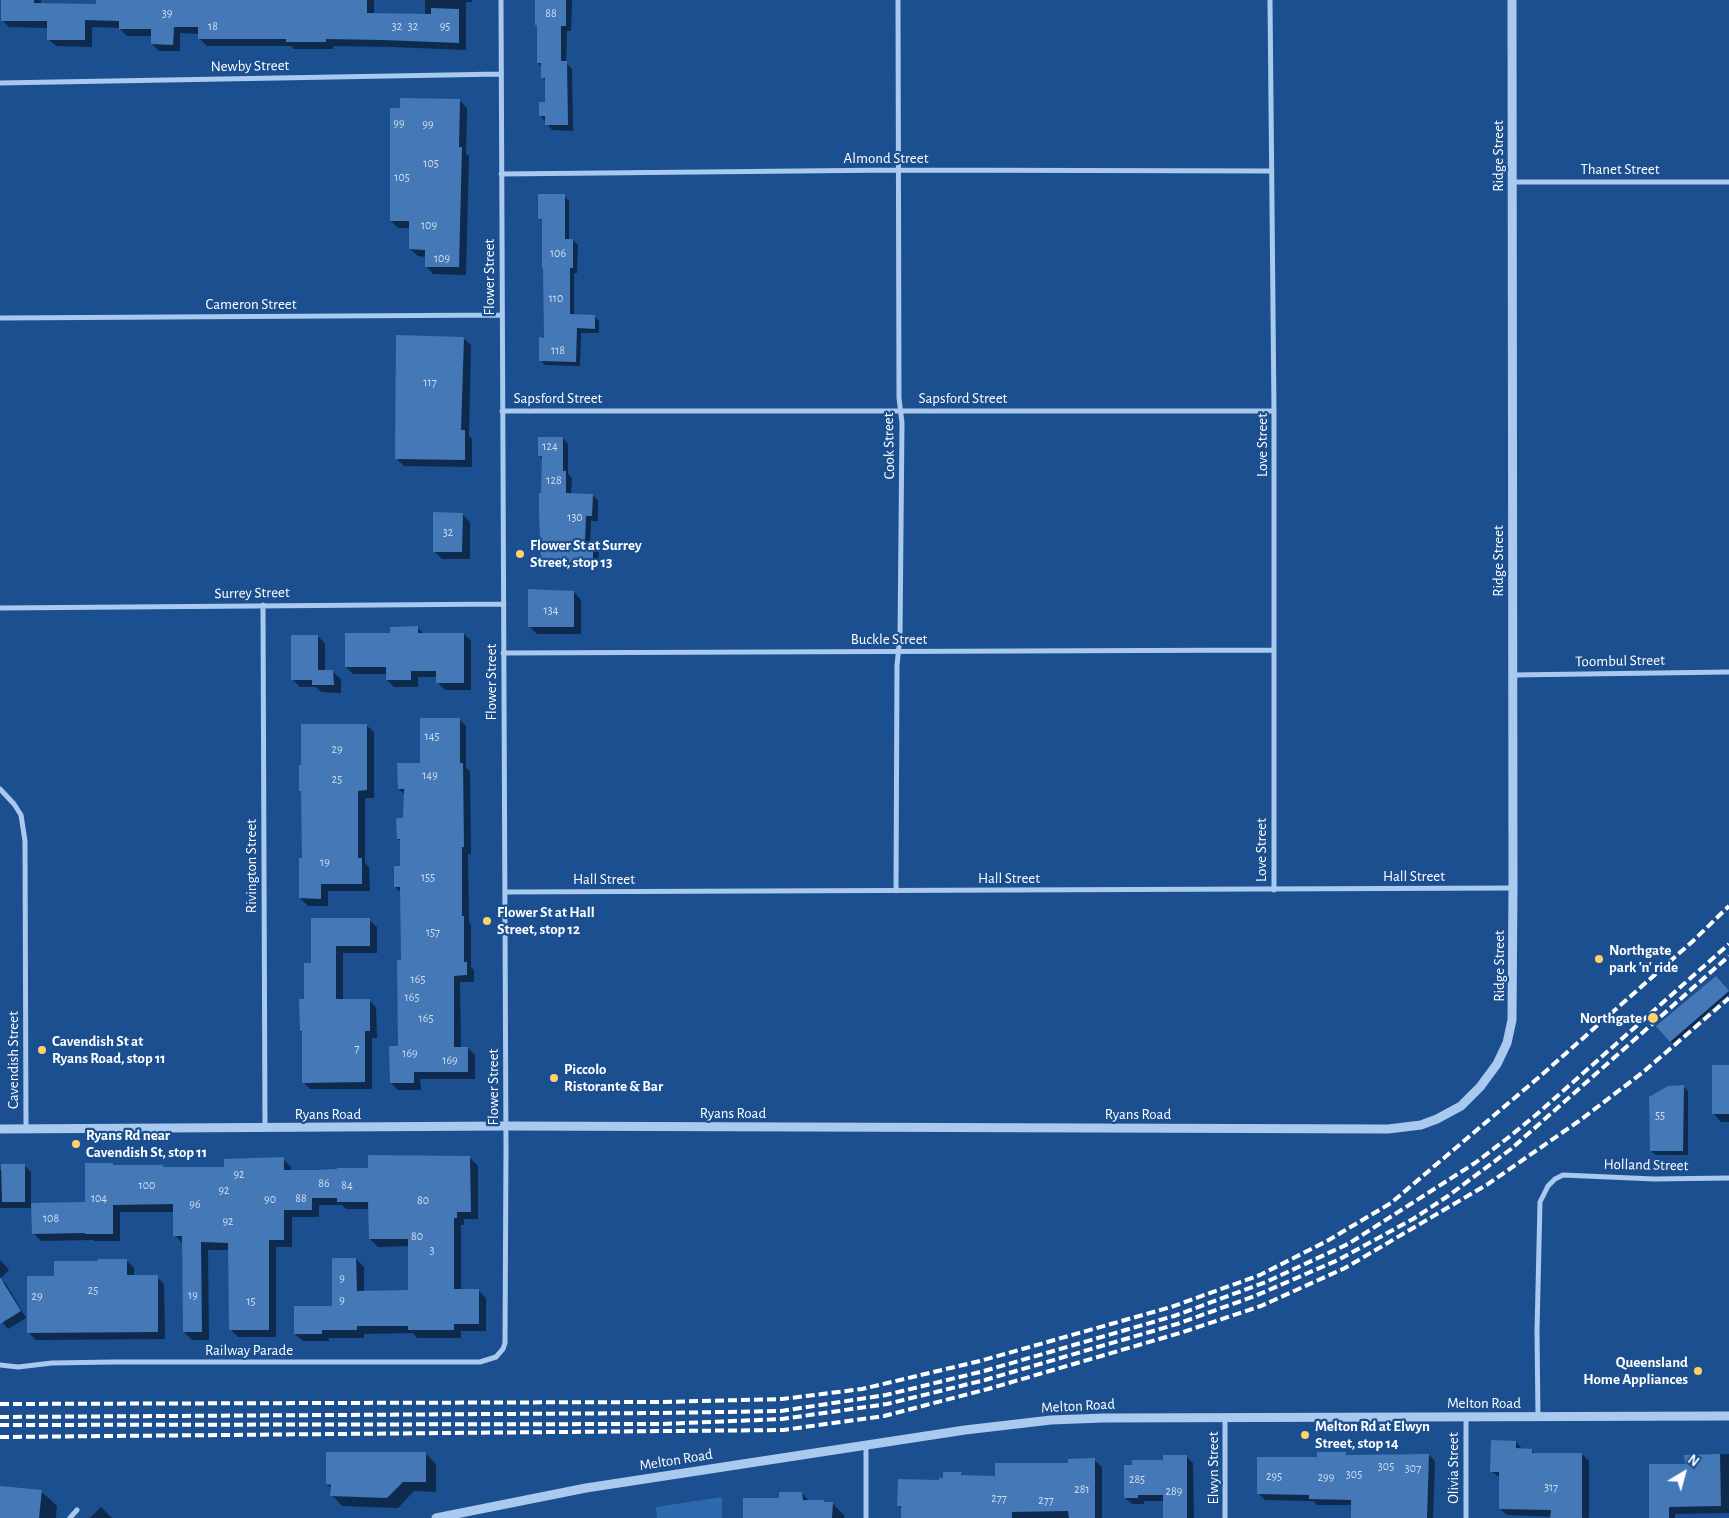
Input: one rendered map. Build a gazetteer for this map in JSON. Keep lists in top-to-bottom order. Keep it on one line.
{"streets":{"street":["Newby Street","Ridge Street","Almond Street","Thanet Street","Flower Street","Cameron Street","Sapsford Street","Love Street","Cook Street","Surrey Street","Buckle Street","Toombul Street","Rivington Street","Hall Street","Cavendish Street","Ryans Road","Holland Street","Railway Parade","Melton Road","Elwyn Street","Olivia Street"]},"crossings":[["Newby Street","Flower Street"],["Ridge Street","Thanet Street"],["Ridge Street","Toombul Street"],["Ridge Street","Hall Street"],["Ridge Street","Ryans Road"],["Almond Street","Flower Street"],["Almond Street","Love Street"],["Almond Street","Cook Street"],["Flower Street","Cameron Street"],["Flower Street","Sapsford Street"],["Flower Street","Surrey Street"],["Flower Street","Buckle Street"],["Flower Street","Hall Street"],["Flower Street","Ryans Road"],["Flower Street","Railway Parade"],["Sapsford Street","Love Street"],["Sapsford Street","Cook Street"],["Love Street","Buckle Street"],["Love Street","Hall Street"],["Cook Street","Buckle Street"],["Cook Street","Hall Street"],["Surrey Street","Rivington Street"],["Rivington Street","Ryans Road"],["Cavendish Street","Ryans Road"],["Holland Street","Melton Road"],["Melton Road","Elwyn Street"],["Melton Road","Olivia Street"]],"places":["Flower St at Surrey Street, stop 13","Flower St at Hall Street, stop 12","Northgate park 'n' ride","Northgate","Cavendish St at Ryans Road, stop 11","Piccolo Ristorante & Bar","Ryans Rd near Cavendish St, stop 11","Queensland Home Appliances","Melton Rd at Elwyn Street, stop 14"],"house_numbers":["39","88","18","32","32","95","99","99","105","105","109","106","109","110","118","117","124","128","130","32","134","145","29","149","25","19","155","157","165","165","165","7","169","169","55","92","86","100","84","92","104","88","90","80","96","108","92","80","3","9","25","19","29","9","15","305","307","305","295","299","285","317","281","289","277","277"],"north":"top right"}
